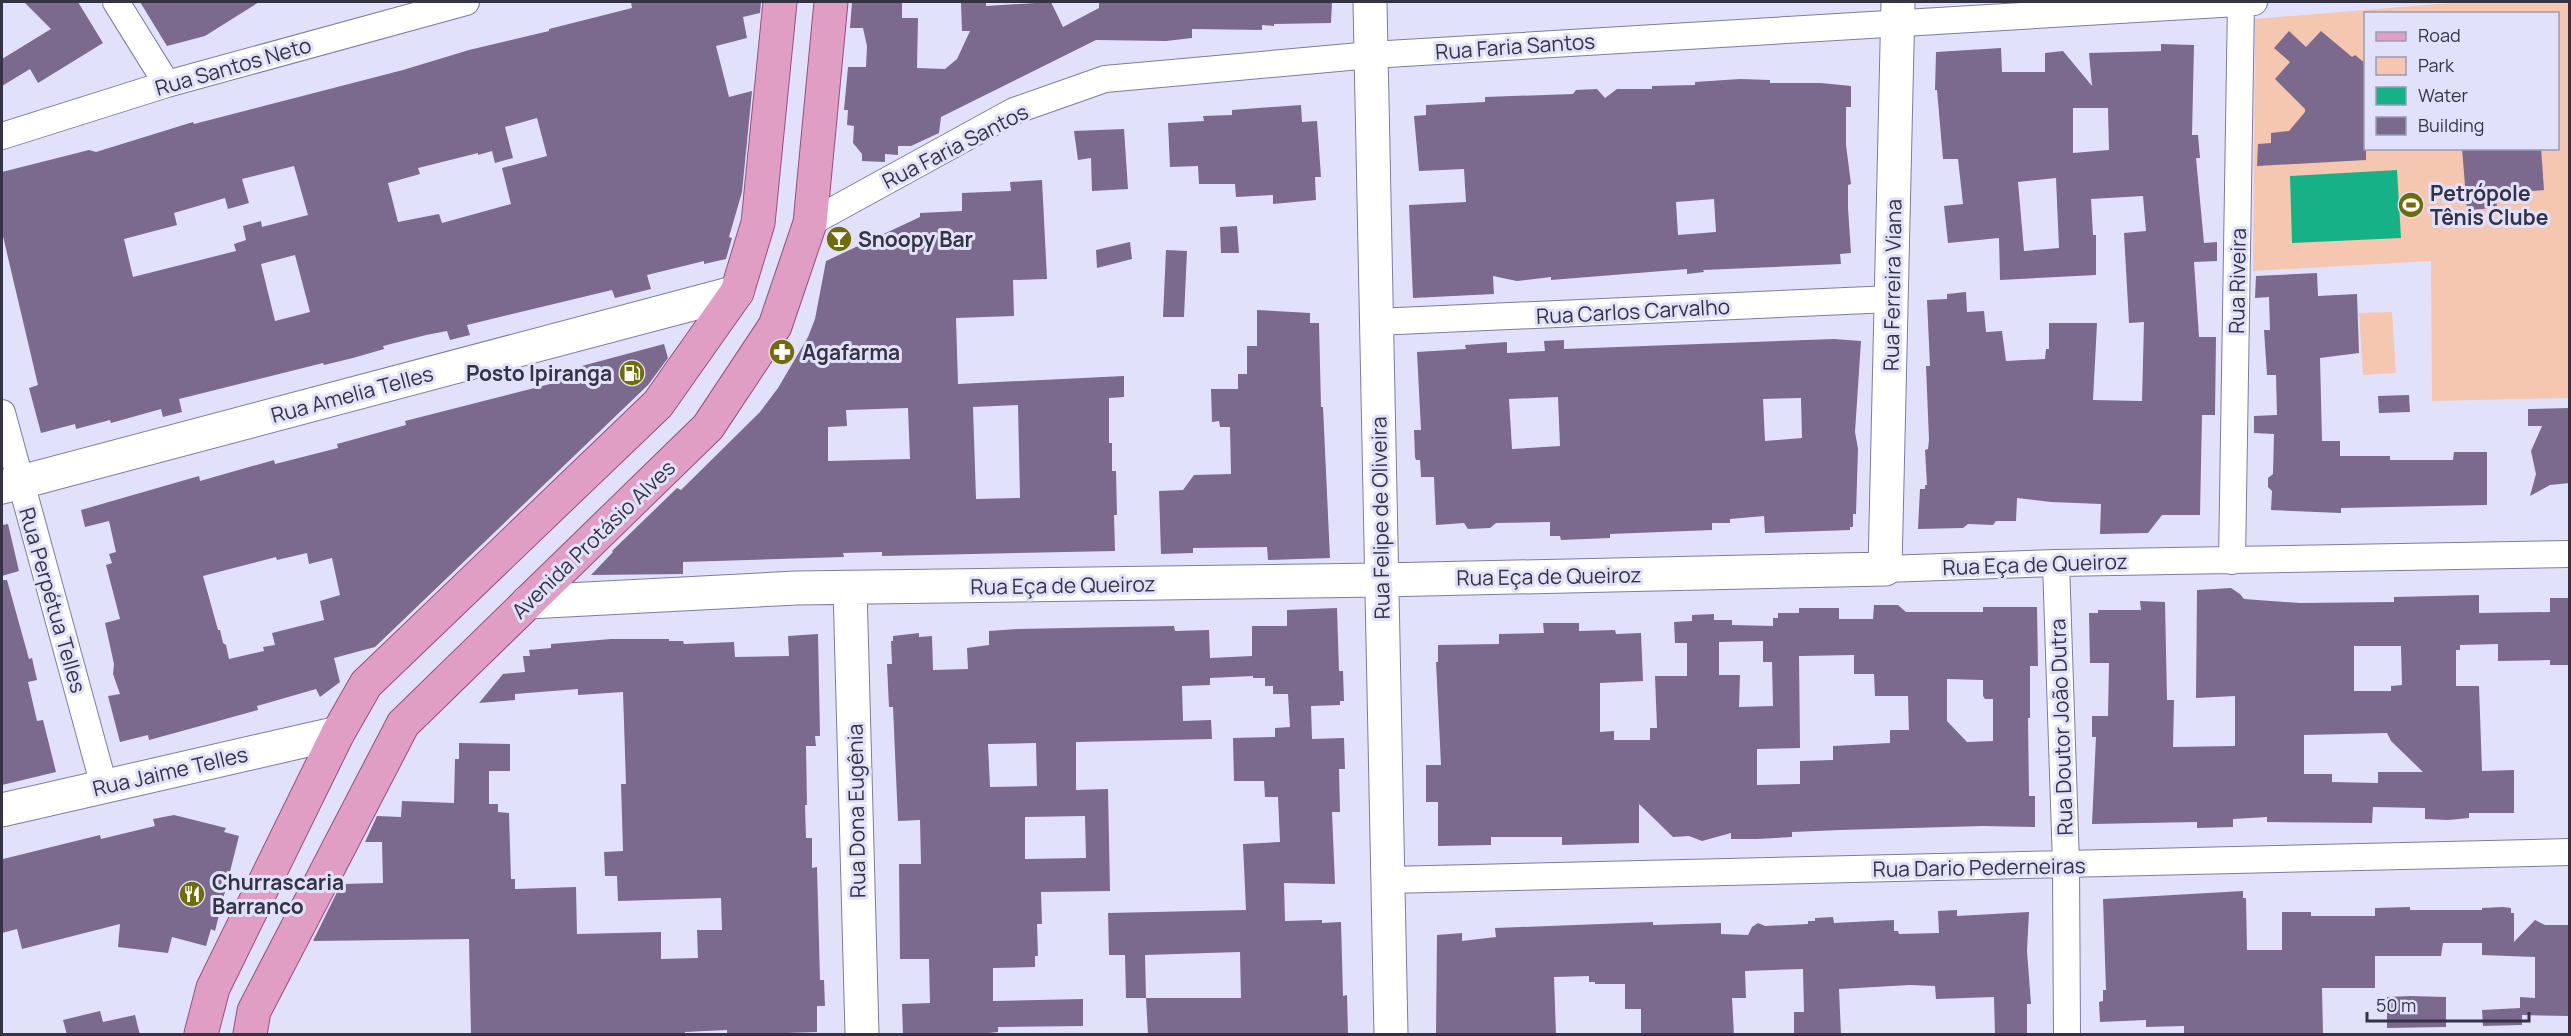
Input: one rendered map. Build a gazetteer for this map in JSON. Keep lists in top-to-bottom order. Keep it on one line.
{"streets":{"main road":["Avenida Protásio Alves"],"street":["Rua Faria Santos","Rua Santos Neto","Rua Riveira","Rua Ferreira Viana","Rua Carlos Carvalho","Rua Amelia Telles","Rua Felipe de Oliveira","Rua Eça de Queiroz","Rua Perpétua Telles","Rua Doutor João Dutra","Rua Jaime Telles","Rua Dona Eugênia","Rua Dario Pederneiras"]},"crossings":[["Rua Faria Santos","Rua Riveira"],["Rua Faria Santos","Rua Ferreira Viana"],["Rua Faria Santos","Rua Felipe de Oliveira"],["Rua Faria Santos","Avenida Protásio Alves"],["Rua Riveira","Rua Eça de Queiroz"],["Rua Ferreira Viana","Rua Carlos Carvalho"],["Rua Ferreira Viana","Rua Eça de Queiroz"],["Rua Carlos Carvalho","Rua Felipe de Oliveira"],["Rua Amelia Telles","Rua Perpétua Telles"],["Rua Felipe de Oliveira","Rua Eça de Queiroz"],["Rua Felipe de Oliveira","Rua Dario Pederneiras"],["Avenida Protásio Alves","Rua Eça de Queiroz"],["Rua Eça de Queiroz","Rua Doutor João Dutra"],["Rua Eça de Queiroz","Rua Dona Eugênia"],["Rua Perpétua Telles","Rua Jaime Telles"],["Rua Doutor João Dutra","Rua Dario Pederneiras"]],"places":{"sports":["Petrópole Tênis Clube"],"bar":["Snoopy Bar"],"pharmacy":["Agafarma"],"fuel station":["Posto Ipiranga"],"restaurant":["Churrascaria Barranco"]},"legend":["Road","Park","Water","Building"],"scale_bar":"50 m"}
